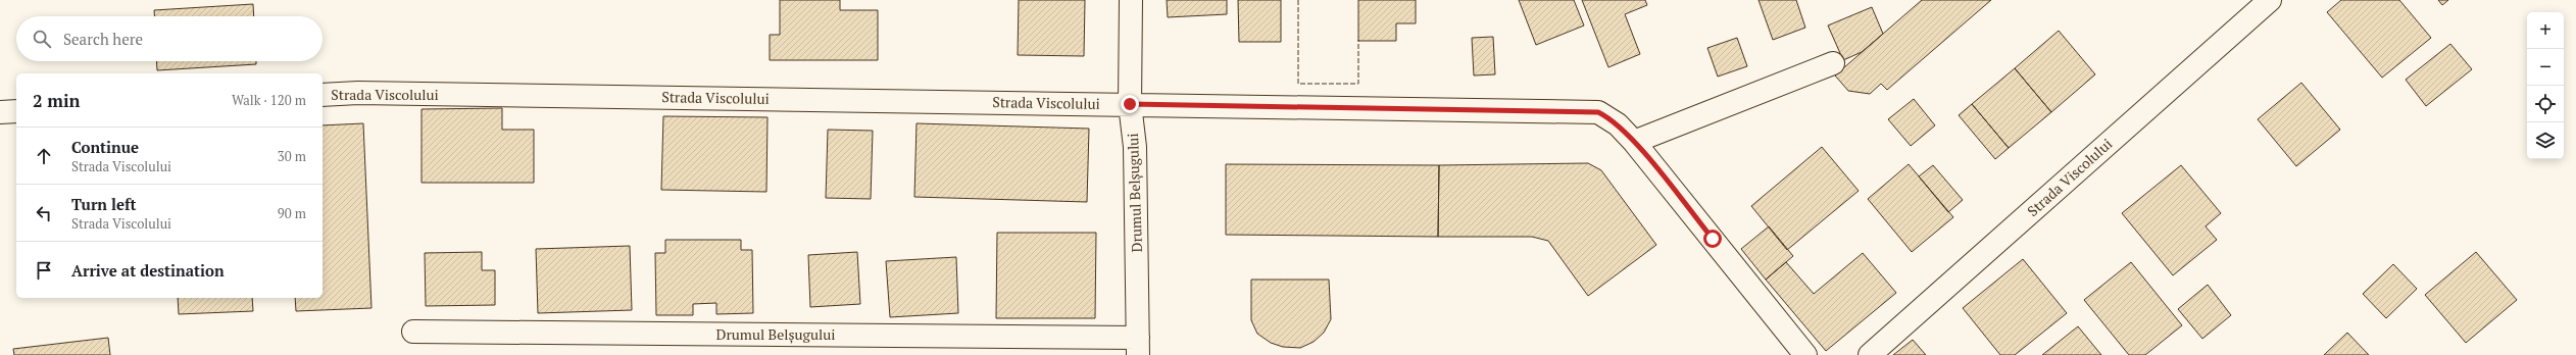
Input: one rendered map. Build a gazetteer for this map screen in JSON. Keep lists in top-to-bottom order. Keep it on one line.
{"streets":{"street":["Strada Viscolului","Drumul Belșugului"]},"crossings":[["Strada Viscolului","Drumul Belșugului"]],"page":{"map_buttons":["+","−"],"search":"Search here","heading":["2 min","Walk · 120 m"],"list":[["Continue","Strada Viscolului","30 m"],["Turn left","Strada Viscolului","90 m"],"Arrive at destination"]}}
